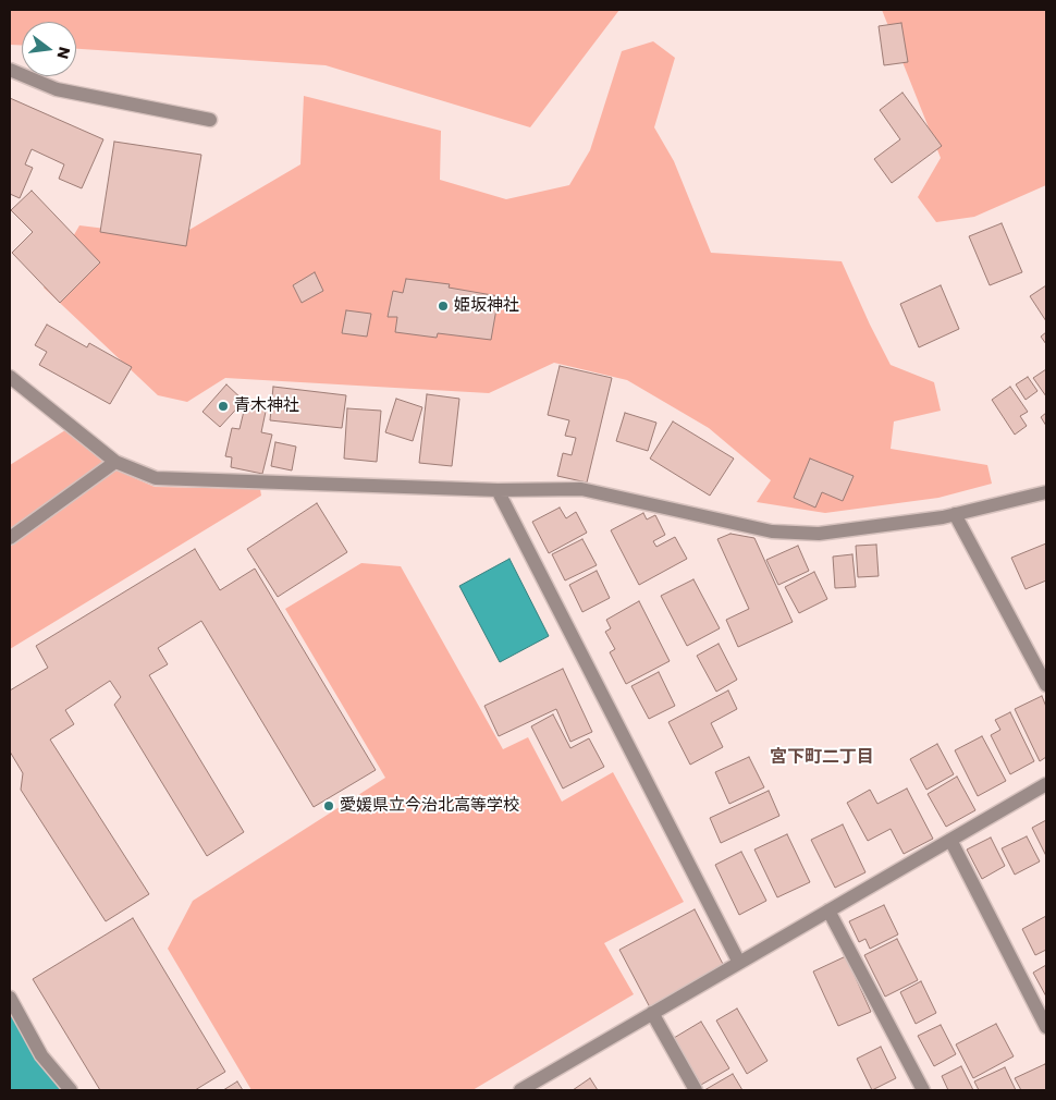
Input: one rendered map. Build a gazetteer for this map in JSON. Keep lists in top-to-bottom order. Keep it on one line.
{"districts":["宮下町二丁目"],"places":["姫坂神社","青木神社","愛媛県立今治北高等学校"],"north":"right"}
